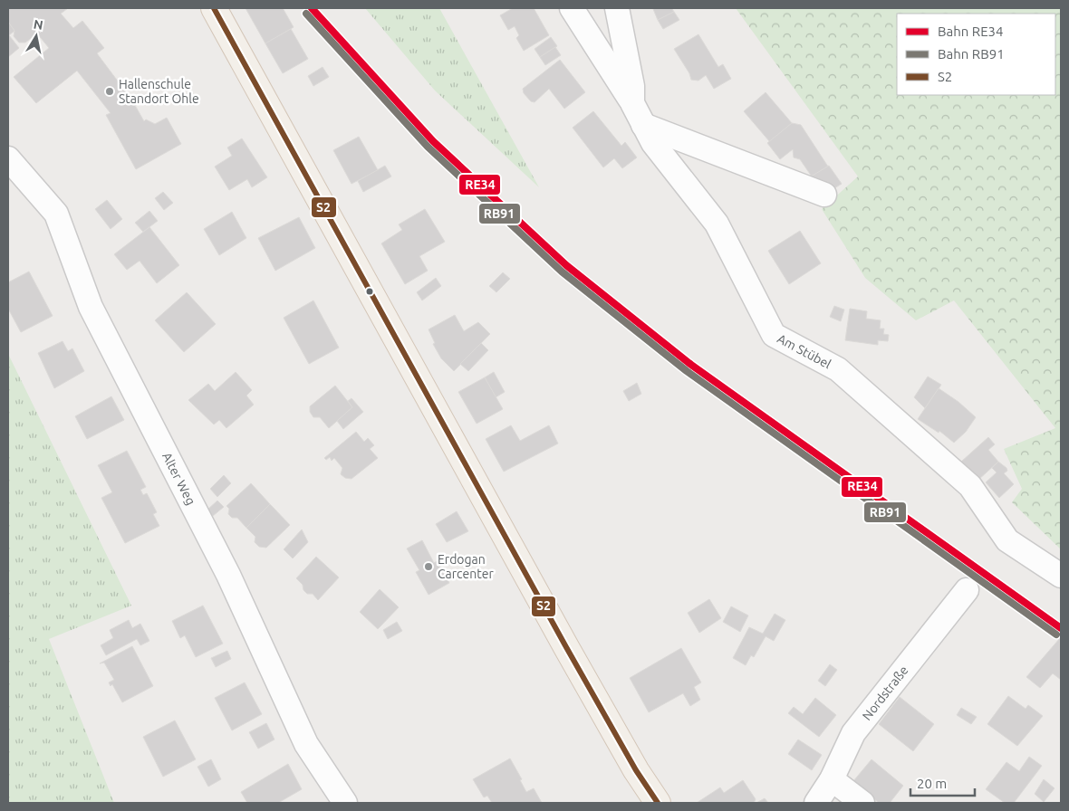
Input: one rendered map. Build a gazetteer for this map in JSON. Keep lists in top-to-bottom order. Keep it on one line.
{"streets":{"street":["Am Stübel","Alter Weg","Nordstraße"]},"places":["Hallenschule Standort Ohle","Erdogan Carcenter"],"lines":["rail line RE34","transit line S2","rail line RB91"],"legend":["Bahn RE34","Bahn RB91","S2"],"scale_bar":"20 m","north":"top"}
